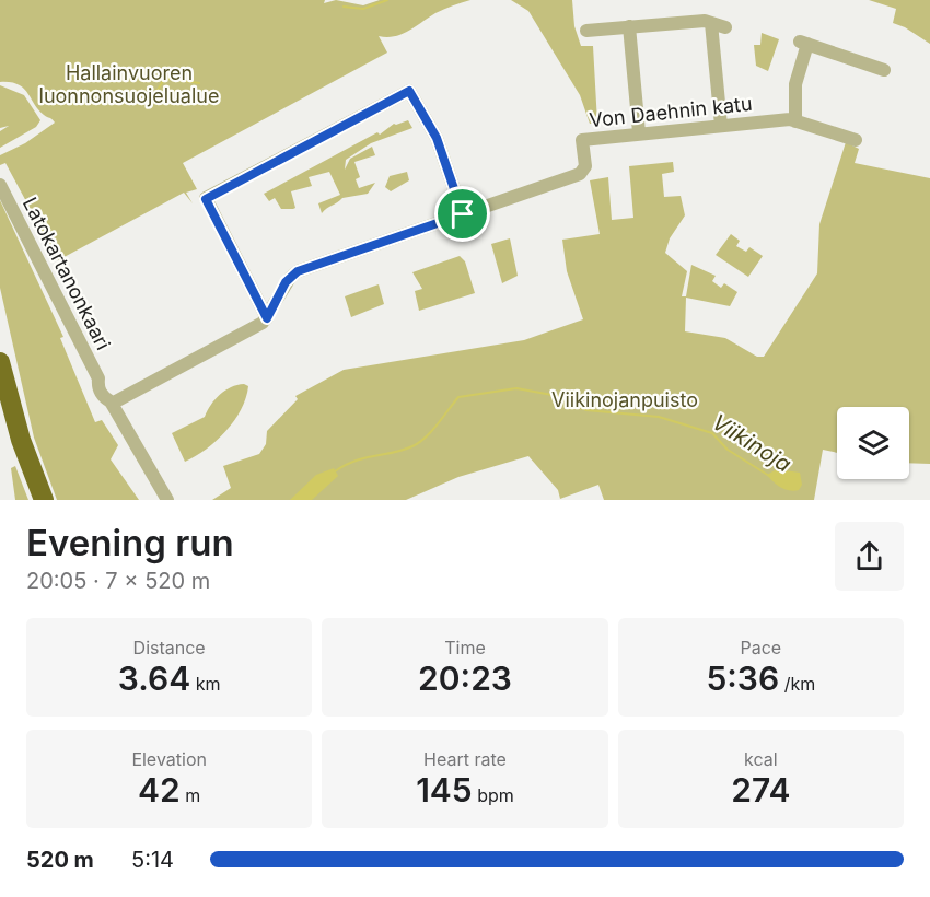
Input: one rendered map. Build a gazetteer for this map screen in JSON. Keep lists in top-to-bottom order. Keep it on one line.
{"streets":{"street":["Von Daehnin katu","Latokartanonkaari"]},"water":["Viikinoja"],"parks":["Hallainvuoren luonnonsuojelualue","Viikinojanpuisto"],"page":{"heading":["Evening run","20:05 · 7 × 520 m"],"stats":[["Distance","3.64 km"],["Time","20:23"],["Pace","5:36 /km"],["Elevation","42 m"],["Heart rate","145 bpm"],["kcal","274"]],"list":[{"name":"520 m","note":"5:14"}]}}
